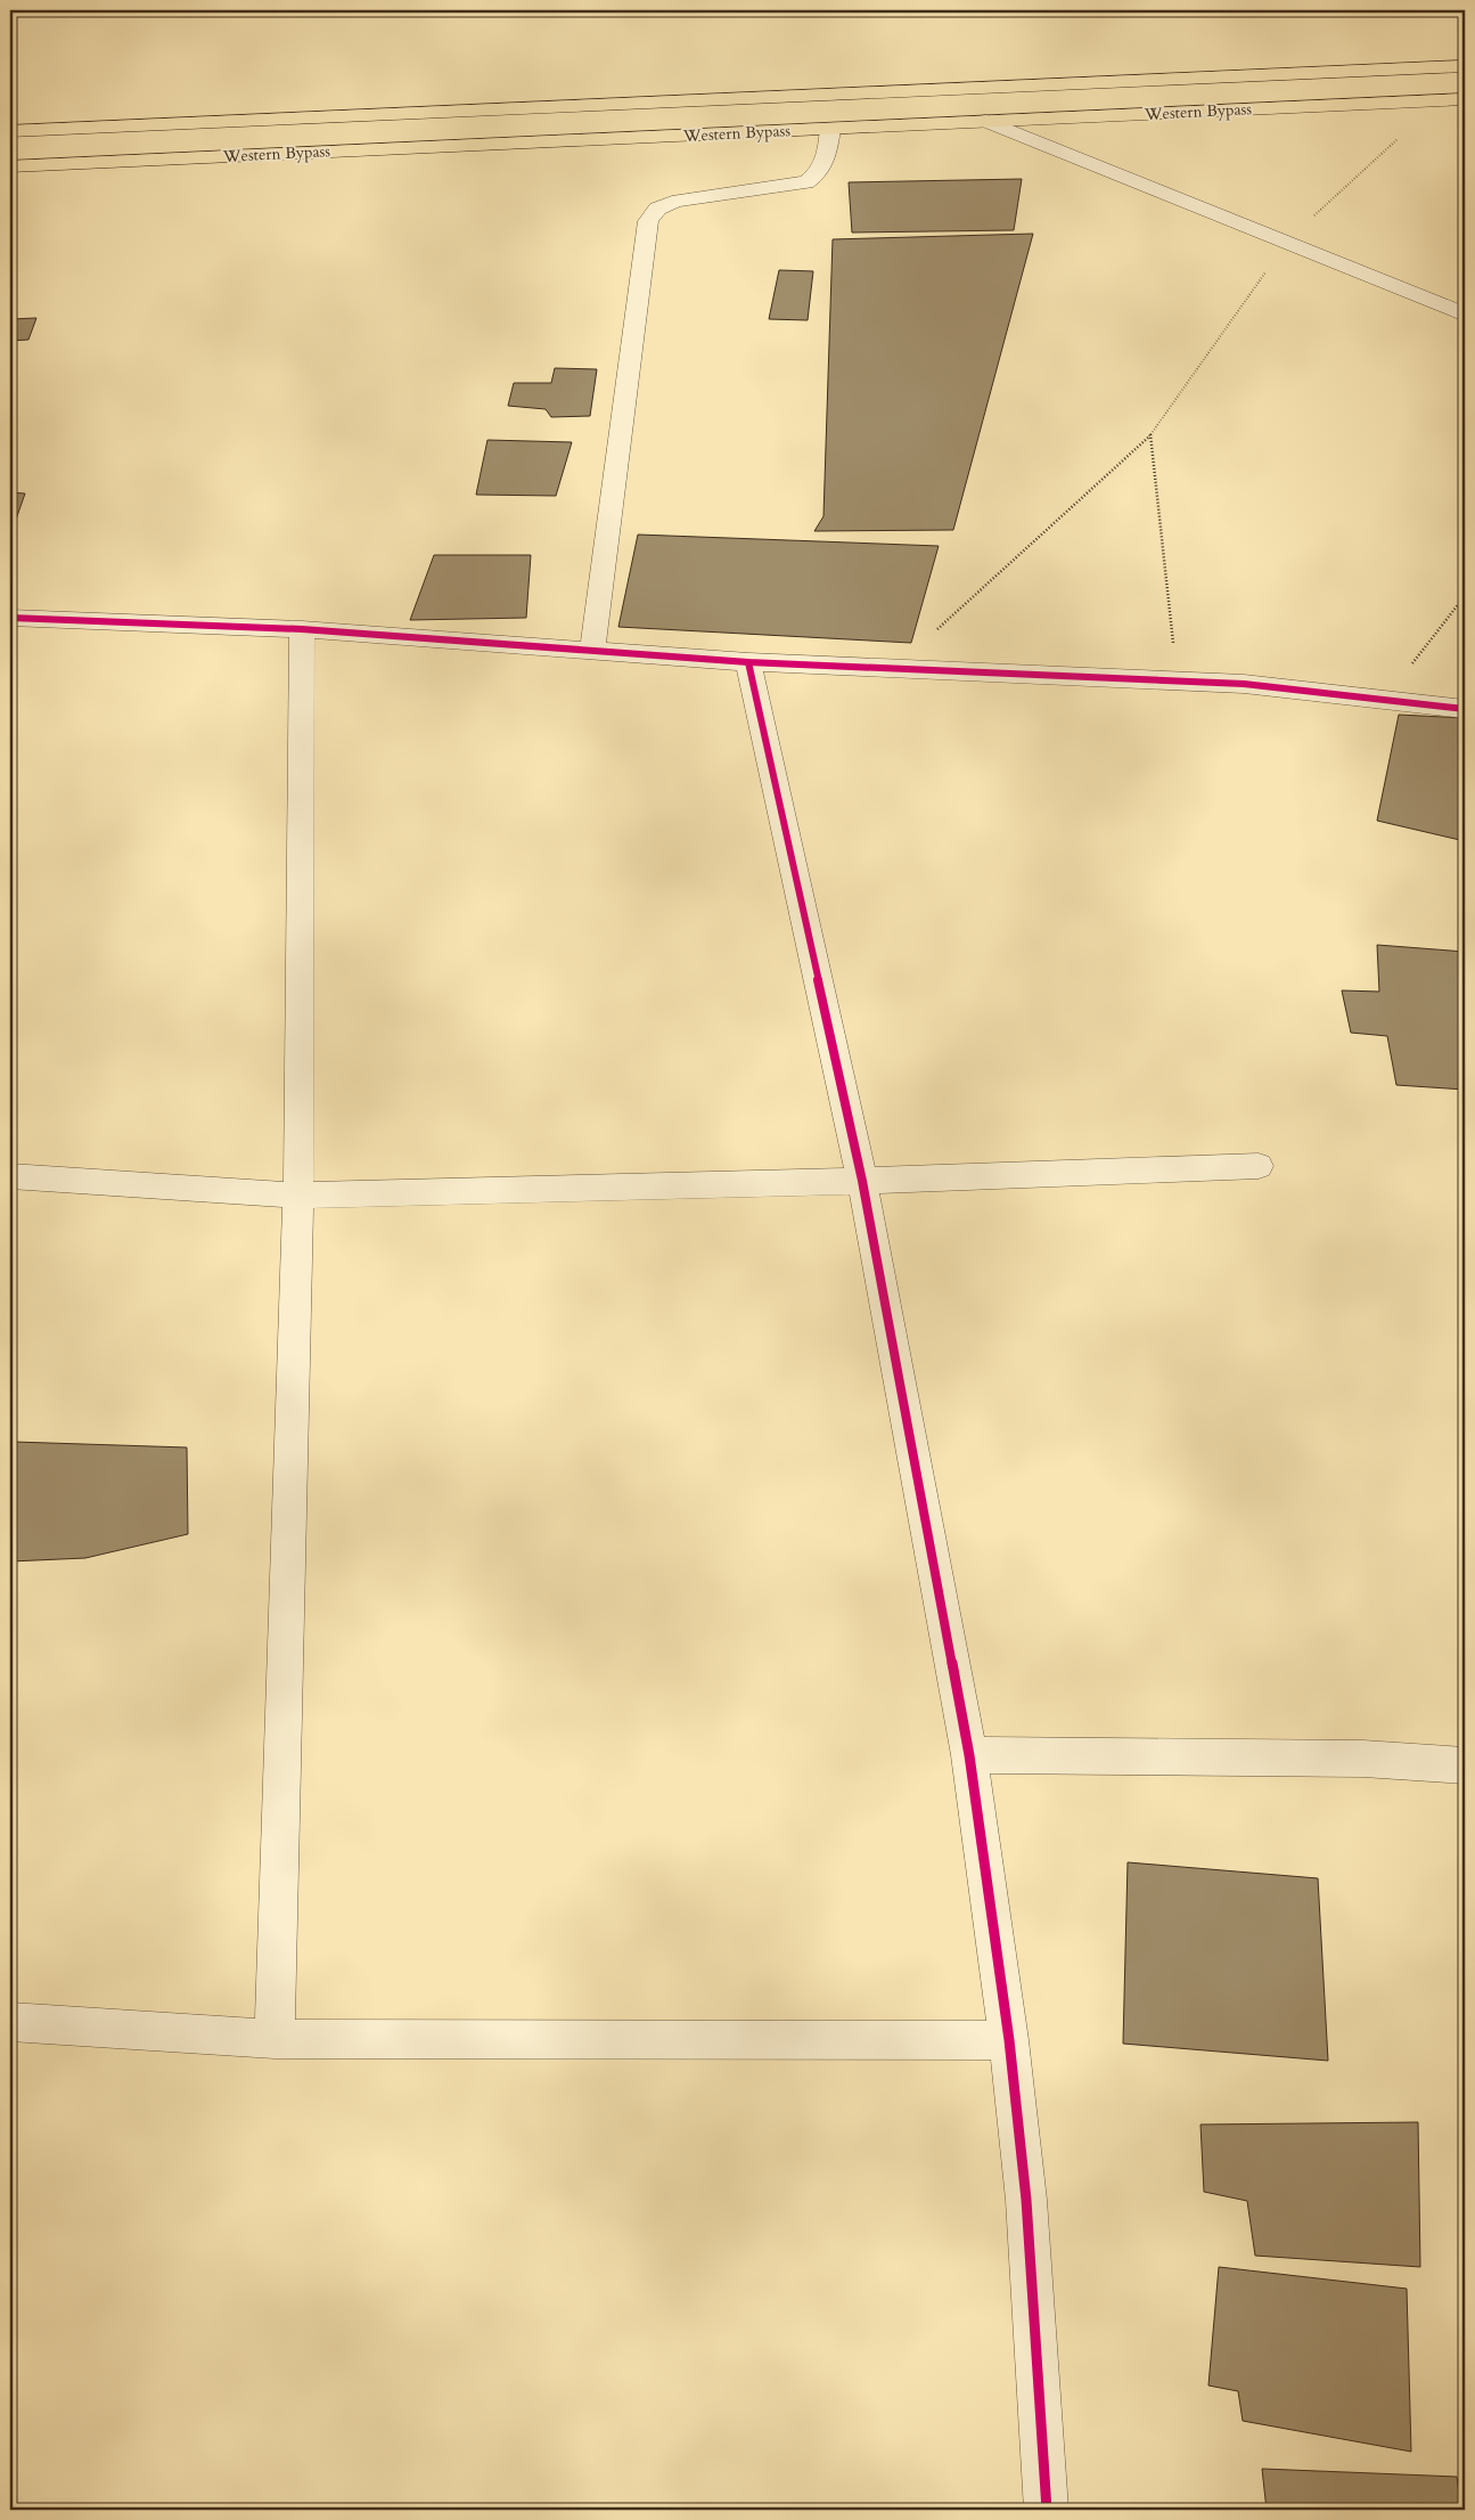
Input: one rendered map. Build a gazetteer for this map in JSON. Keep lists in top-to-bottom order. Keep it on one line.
{"streets":{"main road":["Western Bypass"]}}
